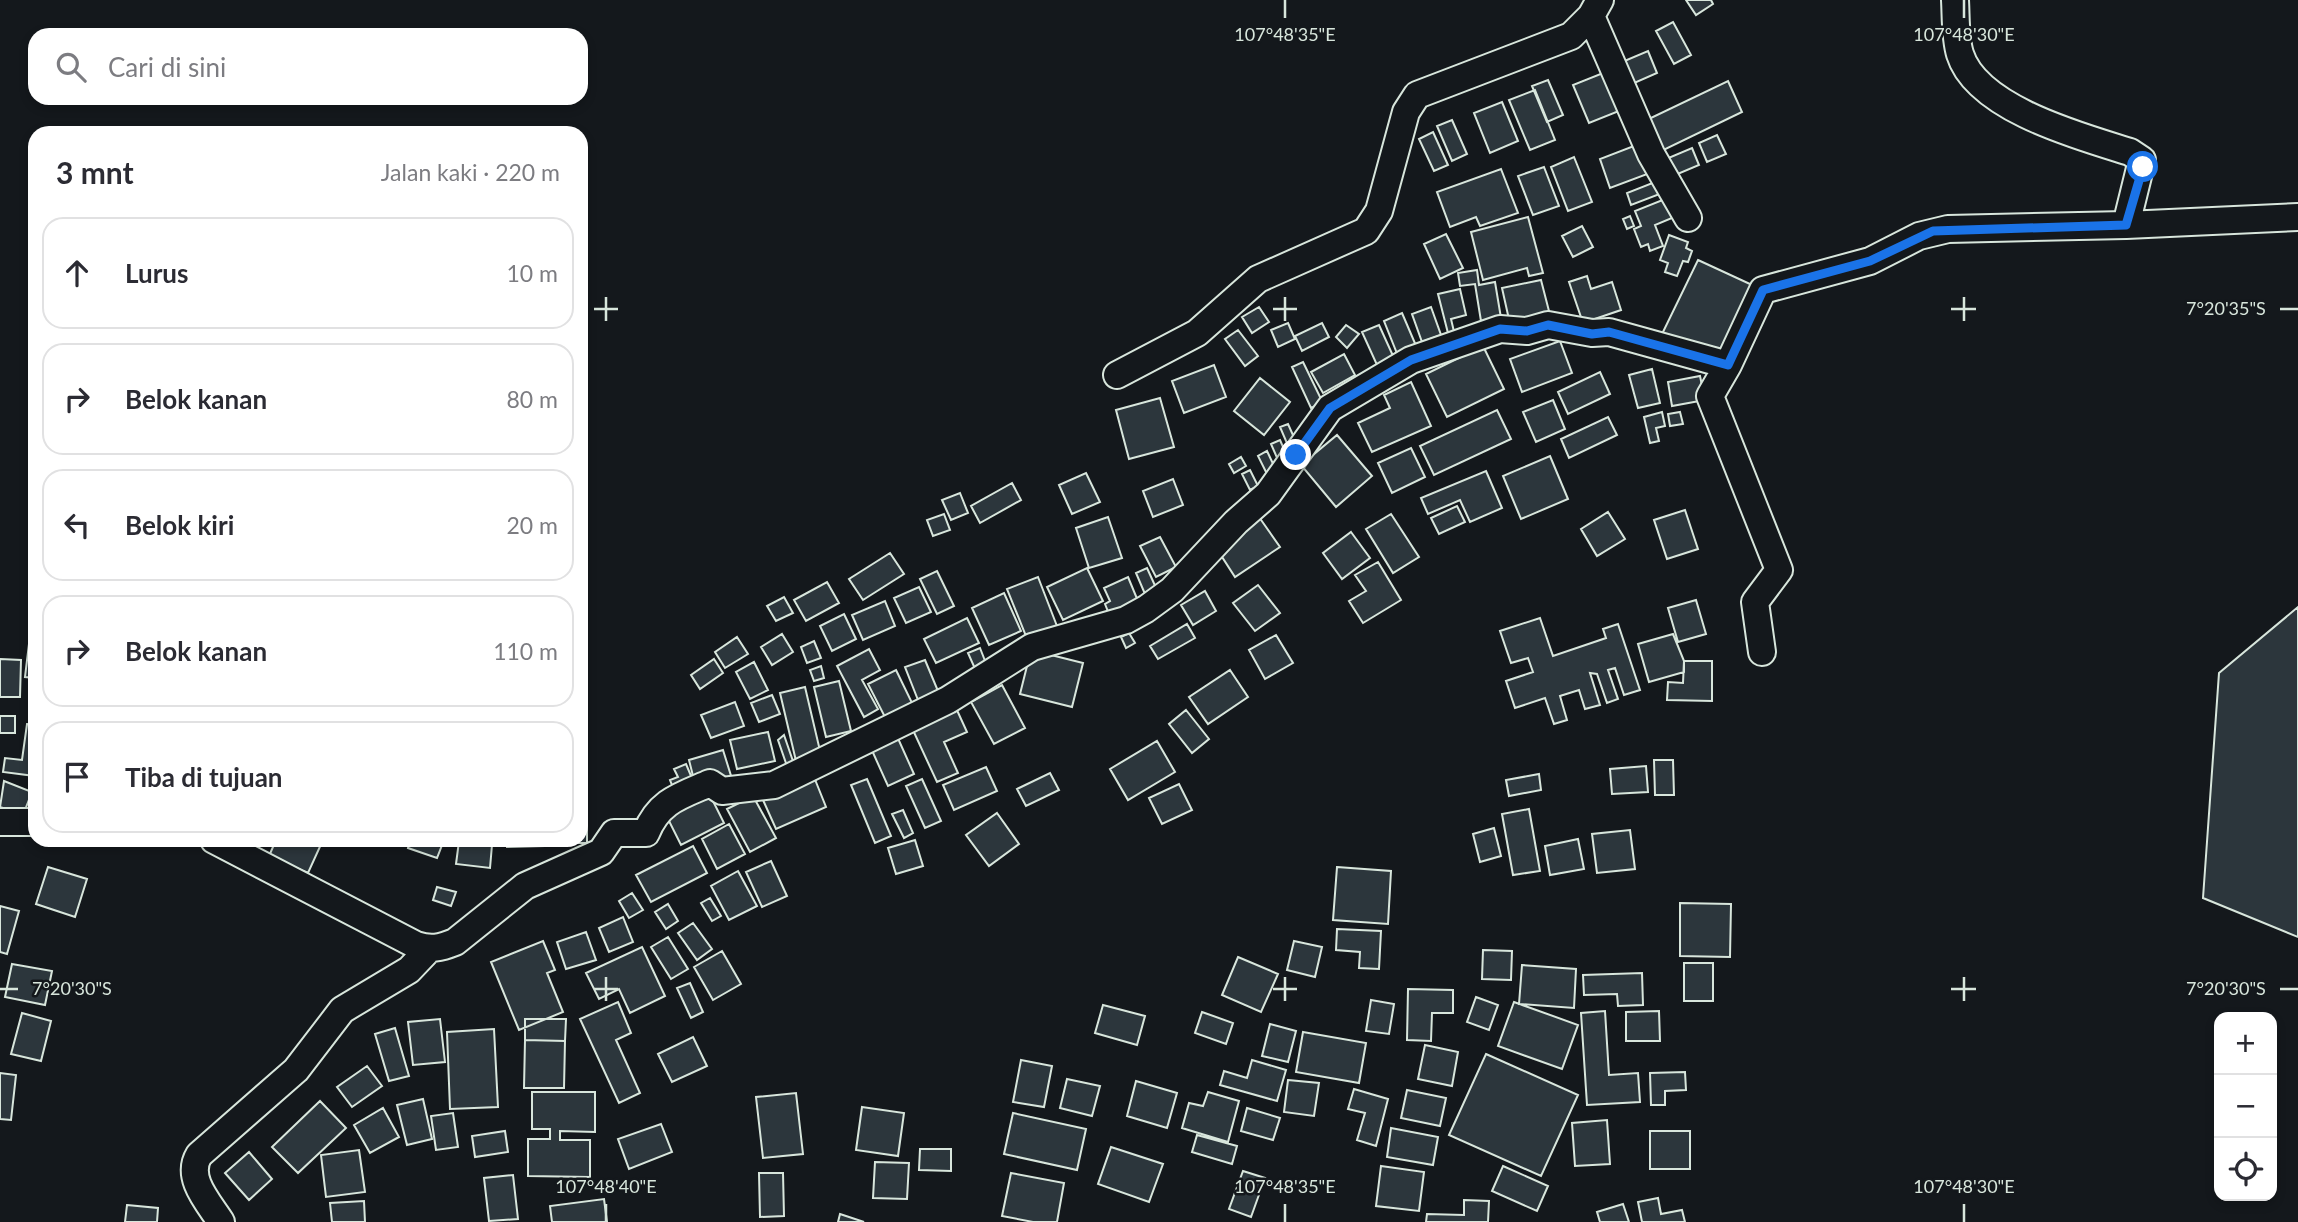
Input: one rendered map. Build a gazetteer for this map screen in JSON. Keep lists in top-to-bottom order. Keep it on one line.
{"page":{"search":"Cari di sini","heading":["3 mnt","Jalan kaki · 220 m"],"list":[["Lurus","10 m"],["Belok kanan","80 m"],["Belok kiri","20 m"],["Belok kanan","110 m"],"Tiba di tujuan"],"map_buttons":["+","−"]},"coordinates":["107°48'35\"E","107°48'30\"E","7°20'35\"S","7°20'30\"S","107°48'40\"E"]}
